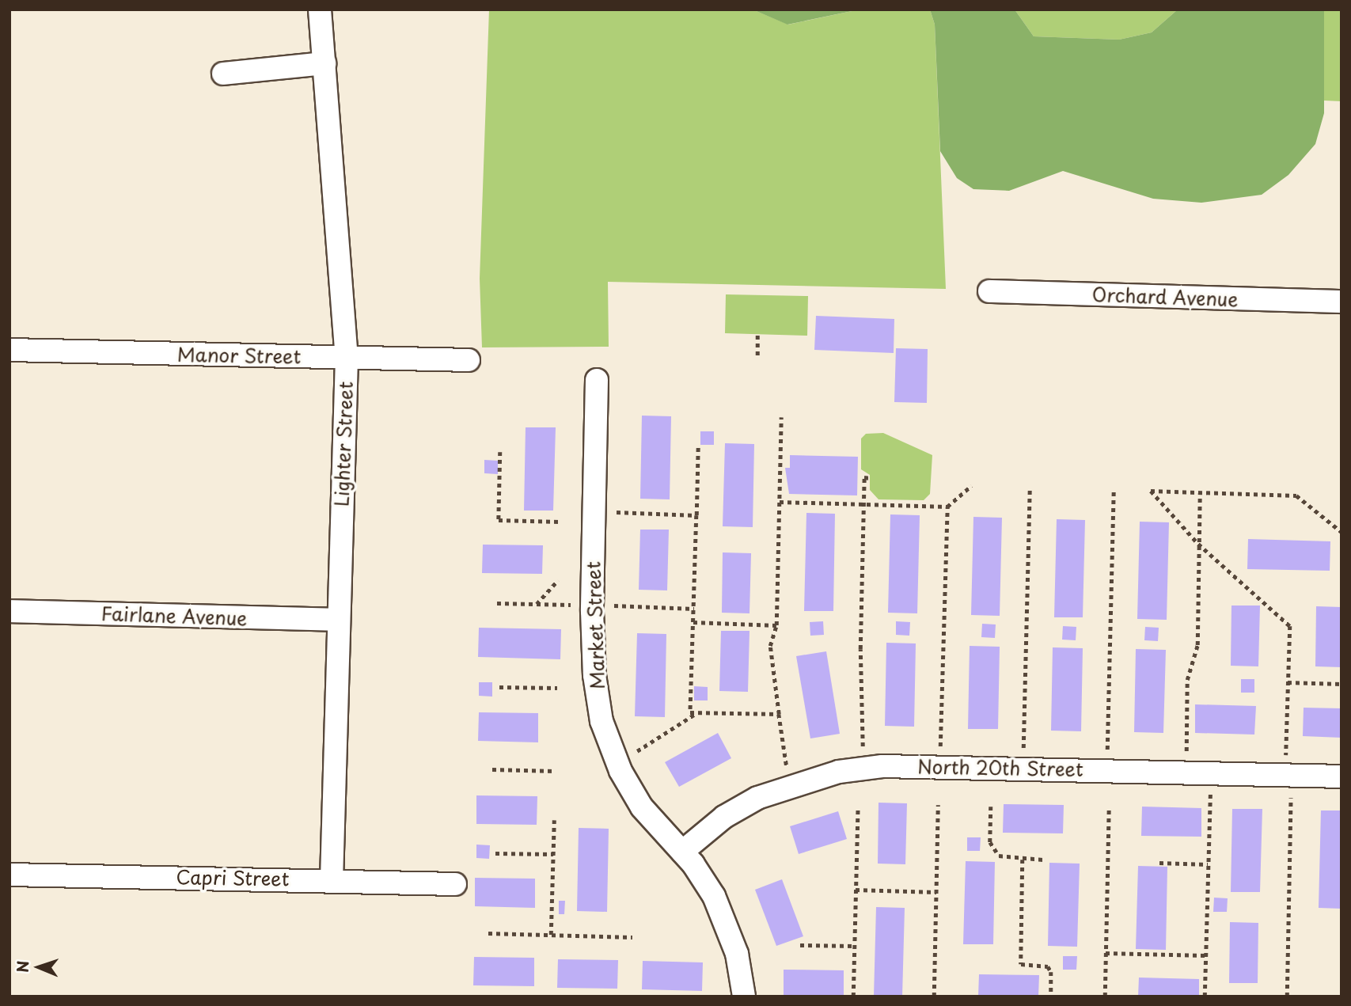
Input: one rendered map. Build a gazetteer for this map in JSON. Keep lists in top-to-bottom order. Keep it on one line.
{"streets":{"street":["Orchard Avenue","Manor Street","Lighter Street","Fairlane Avenue","Market Street","North 20th Street","Capri Street"]},"crossings":[["Manor Street","Lighter Street"],["Lighter Street","Fairlane Avenue"],["Lighter Street","Capri Street"],["Market Street","North 20th Street"]],"north":"left"}
